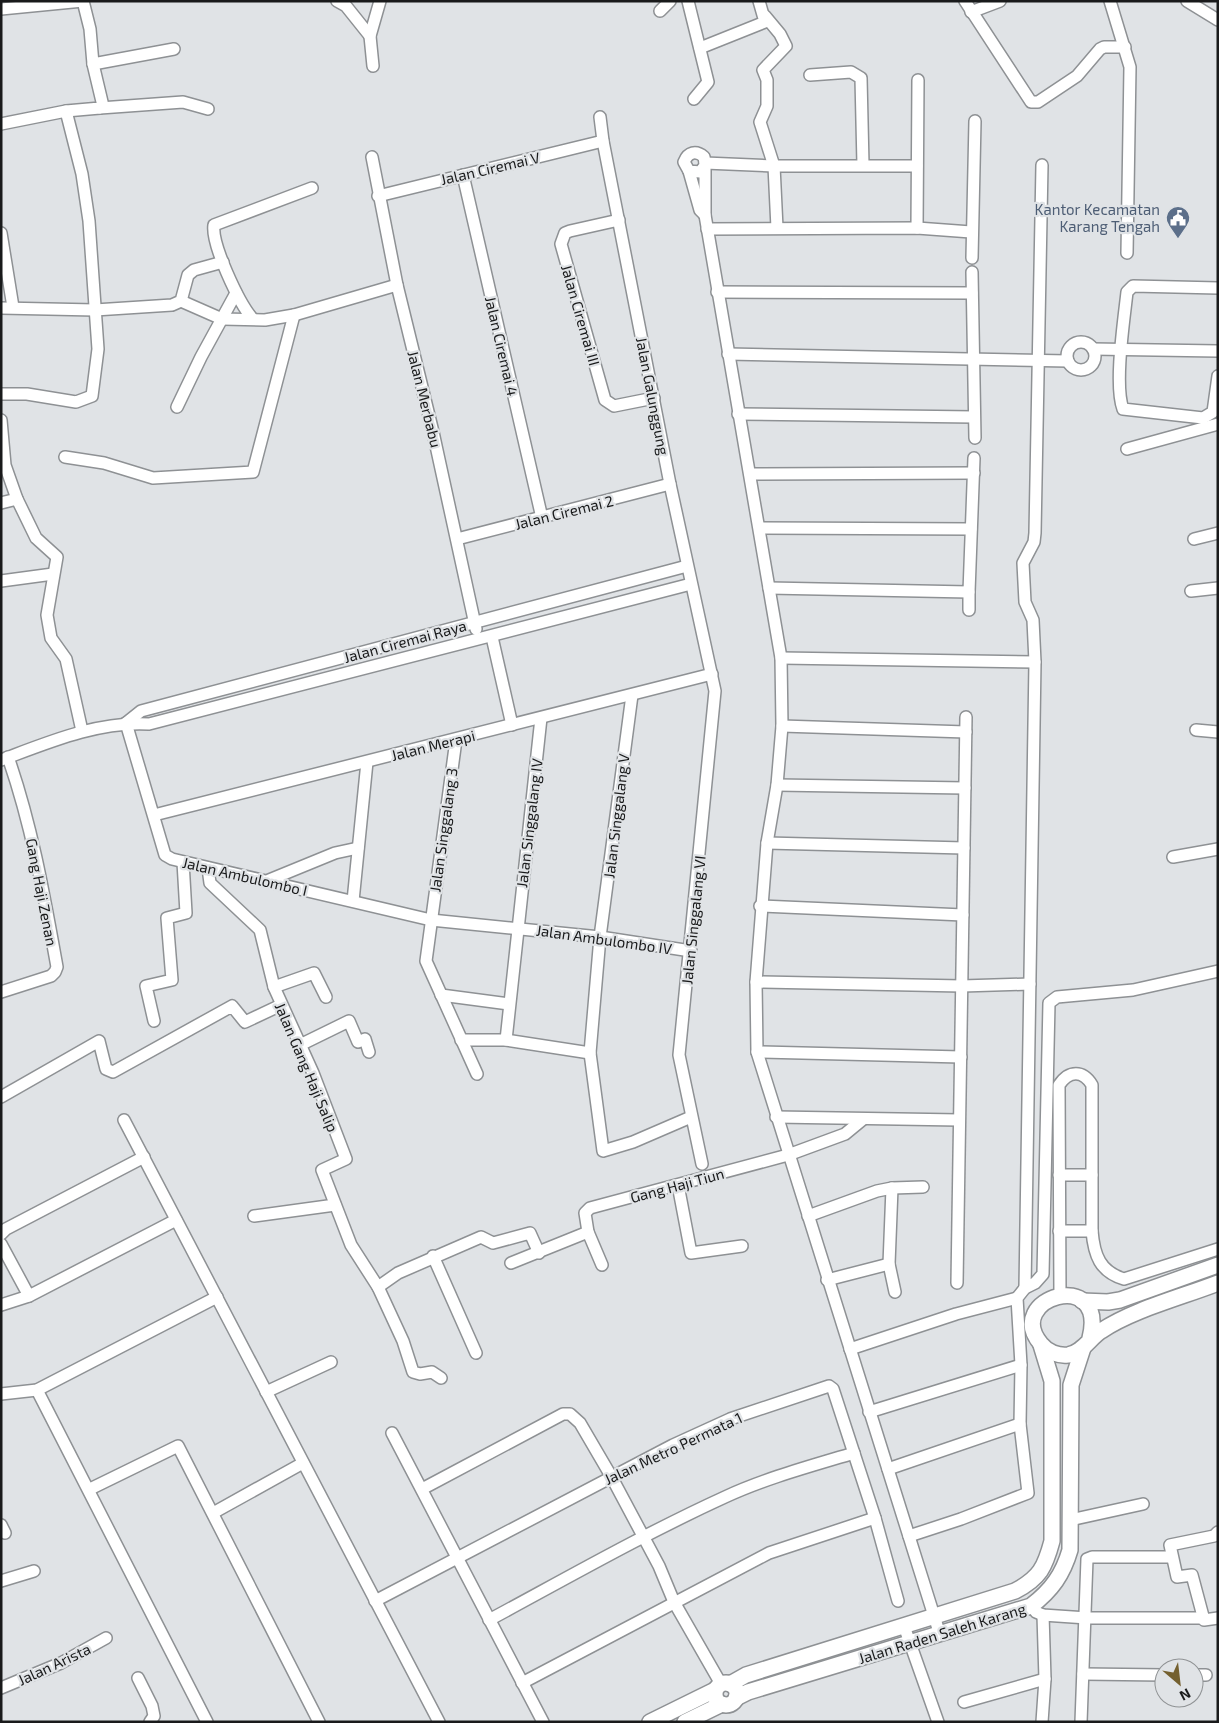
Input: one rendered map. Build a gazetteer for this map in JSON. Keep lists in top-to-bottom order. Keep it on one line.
{"streets":{"main road":["Jalan Raden Saleh Karang"],"street":["Jalan Ciremai V","Jalan Ciremai III","Jalan Ciremai 4","Jalan Galunggung","Jalan Merbabu","Jalan Ciremai 2","Jalan Ciremai Raya","Jalan Merapi","Jalan Singgalang V","Jalan Singgalang IV","Jalan Singgalang 3","Jalan Ambulombo I","Gang Haji Zenan","Jalan Singgalang VI","Jalan Ambulombo IV","Jalan Gang Haji Salip","Gang Haji Tiun","Jalan Metro Permata 1","Jalan Arista"]},"crossings":[["Jalan Ciremai V","Jalan Ciremai 4"],["Jalan Ciremai V","Jalan Galunggung"],["Jalan Ciremai V","Jalan Merbabu"],["Jalan Ciremai III","Jalan Galunggung"],["Jalan Ciremai 4","Jalan Ciremai 2"],["Jalan Galunggung","Jalan Ciremai 2"],["Jalan Galunggung","Jalan Ciremai Raya"],["Jalan Galunggung","Jalan Merapi"],["Jalan Galunggung","Jalan Singgalang VI"],["Jalan Merbabu","Jalan Ciremai 2"],["Jalan Merbabu","Jalan Ciremai Raya"],["Jalan Ciremai Raya","Jalan Ambulombo I"],["Jalan Ciremai Raya","Gang Haji Zenan"],["Jalan Merapi","Jalan Singgalang V"],["Jalan Merapi","Jalan Singgalang IV"],["Jalan Merapi","Jalan Singgalang 3"],["Jalan Merapi","Jalan Ambulombo I"],["Jalan Merapi","Jalan Singgalang VI"],["Jalan Singgalang V","Jalan Singgalang VI"],["Jalan Singgalang V","Jalan Ambulombo IV"],["Jalan Singgalang IV","Jalan Ambulombo I"],["Jalan Singgalang IV","Jalan Ambulombo IV"],["Jalan Singgalang 3","Jalan Ambulombo I"],["Jalan Ambulombo I","Jalan Ambulombo IV"],["Jalan Ambulombo I","Jalan Gang Haji Salip"],["Jalan Singgalang VI","Jalan Ambulombo IV"]],"places":{"public building":["Kantor Kecamatan Karang Tengah"]},"north":"bottom right"}
